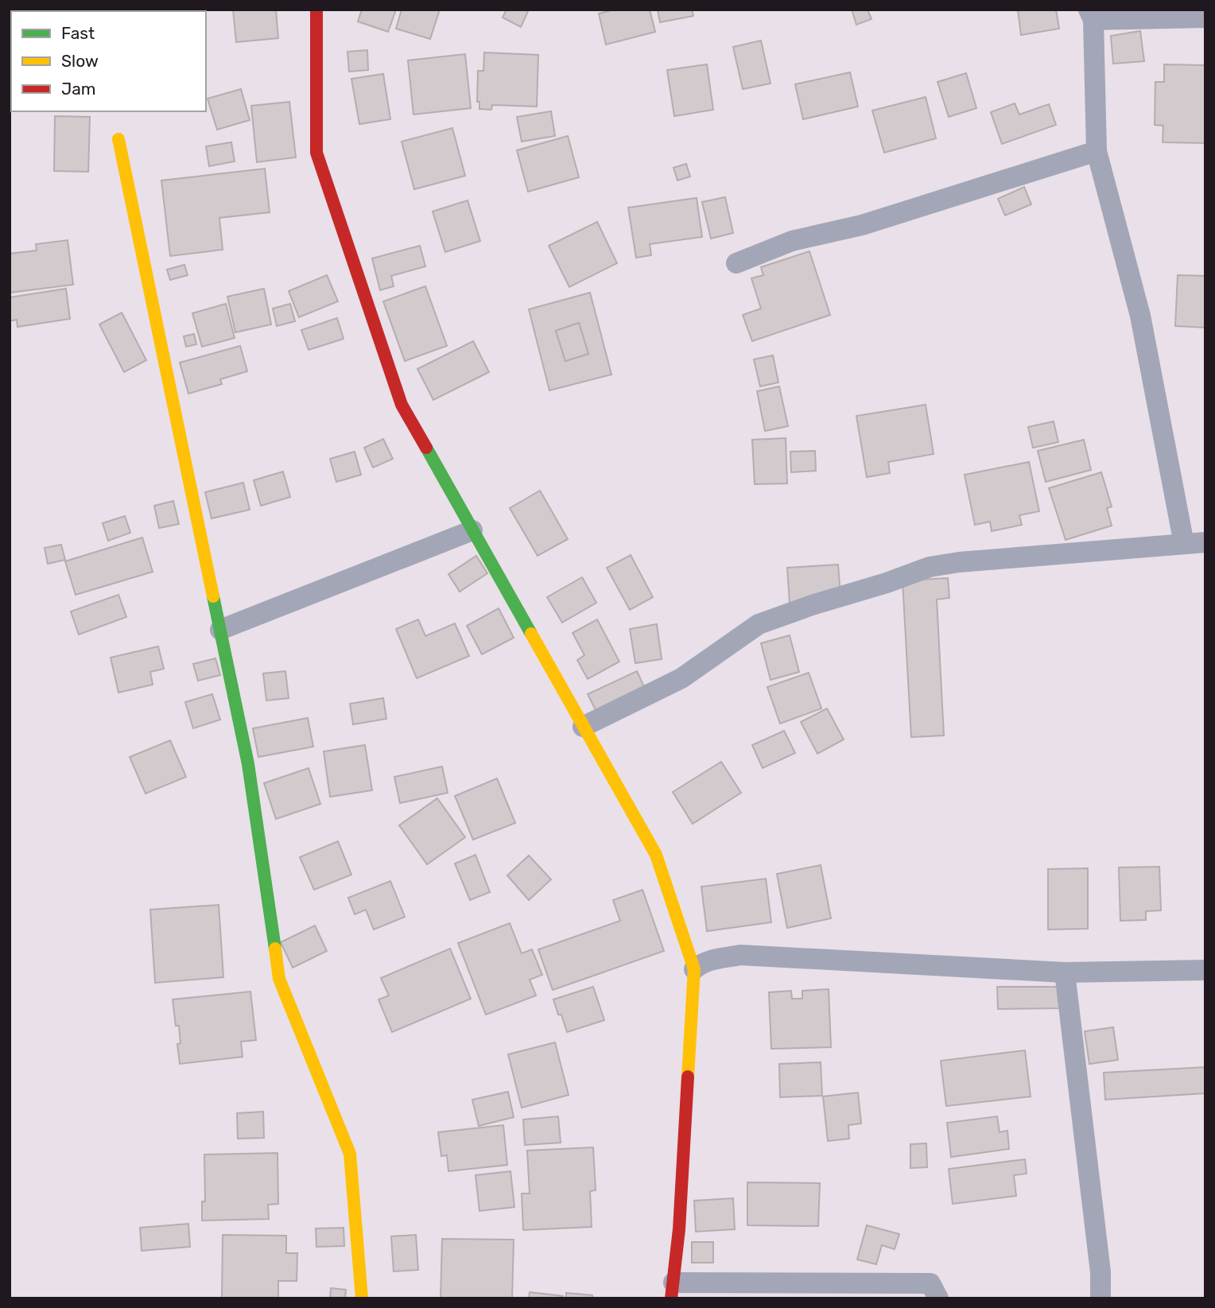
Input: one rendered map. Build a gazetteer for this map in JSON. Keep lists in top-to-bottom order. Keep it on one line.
{"legend":["Fast","Slow","Jam"]}
